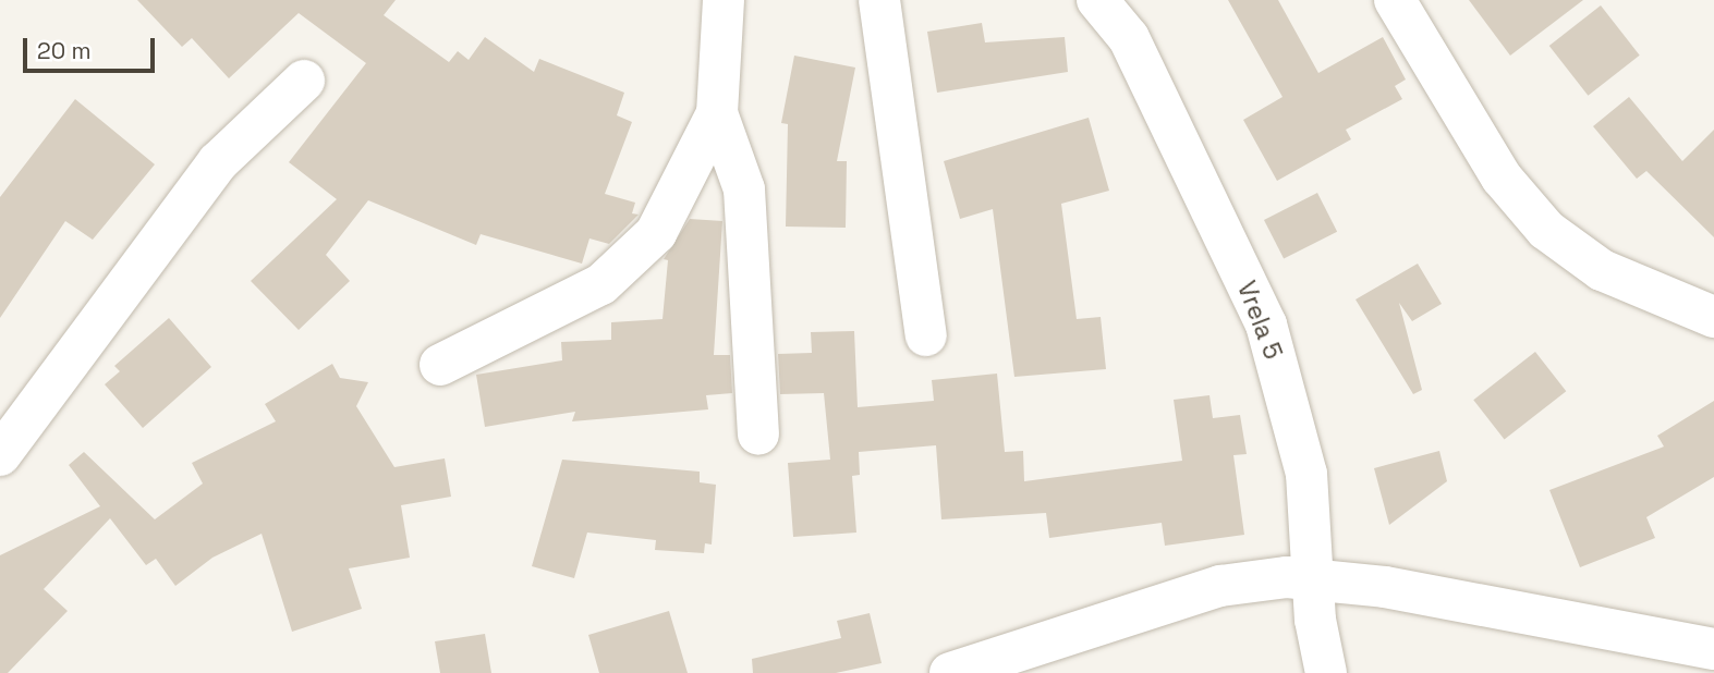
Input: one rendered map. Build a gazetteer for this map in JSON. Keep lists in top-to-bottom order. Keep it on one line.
{"streets":{"street":["Vrela 5"]},"scale_bar":"20 m"}
